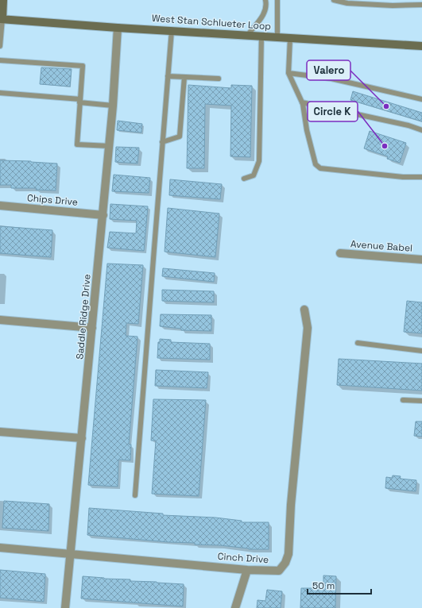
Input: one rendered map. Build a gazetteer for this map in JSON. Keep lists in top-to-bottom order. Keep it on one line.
{"streets":{"main road":["West Stan Schlueter Loop"],"street":["Chips Drive","Avenue Babel","Saddle Ridge Drive","Cinch Drive"]},"crossings":[["West Stan Schlueter Loop","Saddle Ridge Drive"],["Chips Drive","Saddle Ridge Drive"],["Saddle Ridge Drive","Cinch Drive"]],"places":["Valero","Circle K"],"scale_bar":"50 m"}
